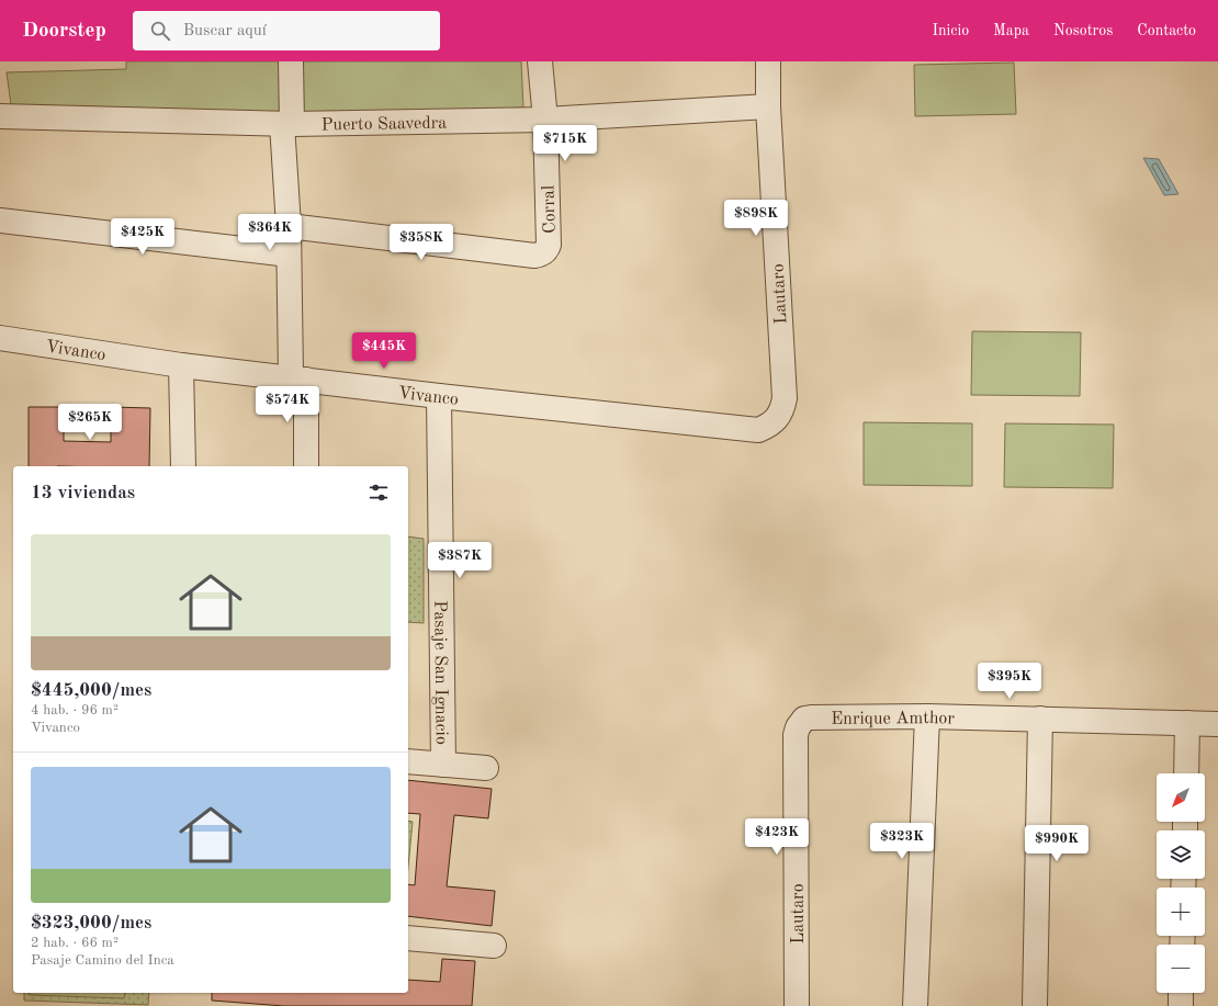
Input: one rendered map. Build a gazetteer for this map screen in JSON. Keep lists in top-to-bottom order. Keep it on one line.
{"streets":{"street":["Puerto Saavedra","Corral","Lautaro","Vivanco","Pasaje San Ignacio","Enrique Amthor"]},"crossings":[["Puerto Saavedra","Corral"],["Puerto Saavedra","Lautaro"],["Lautaro","Vivanco"],["Lautaro","Enrique Amthor"],["Vivanco","Pasaje San Ignacio"]],"north":"bottom left","page":{"header":"Doorstep","search":"Buscar aquí","nav":["Inicio","Mapa","Nosotros","Contacto"],"price":["$715K","$898K","$364K","$425K","$358K","$445K","$574K","$265K","$387K","$395K","$423K","$323K","$990K"],"heading":"13 viviendas","list":[{"name":"$445,000/mes","note":"4 hab. · 96 m² · Vivanco"},{"name":"$323,000/mes","note":"2 hab. · 66 m² · Pasaje Camino del Inca"}],"map_buttons":["+","−"]}}
